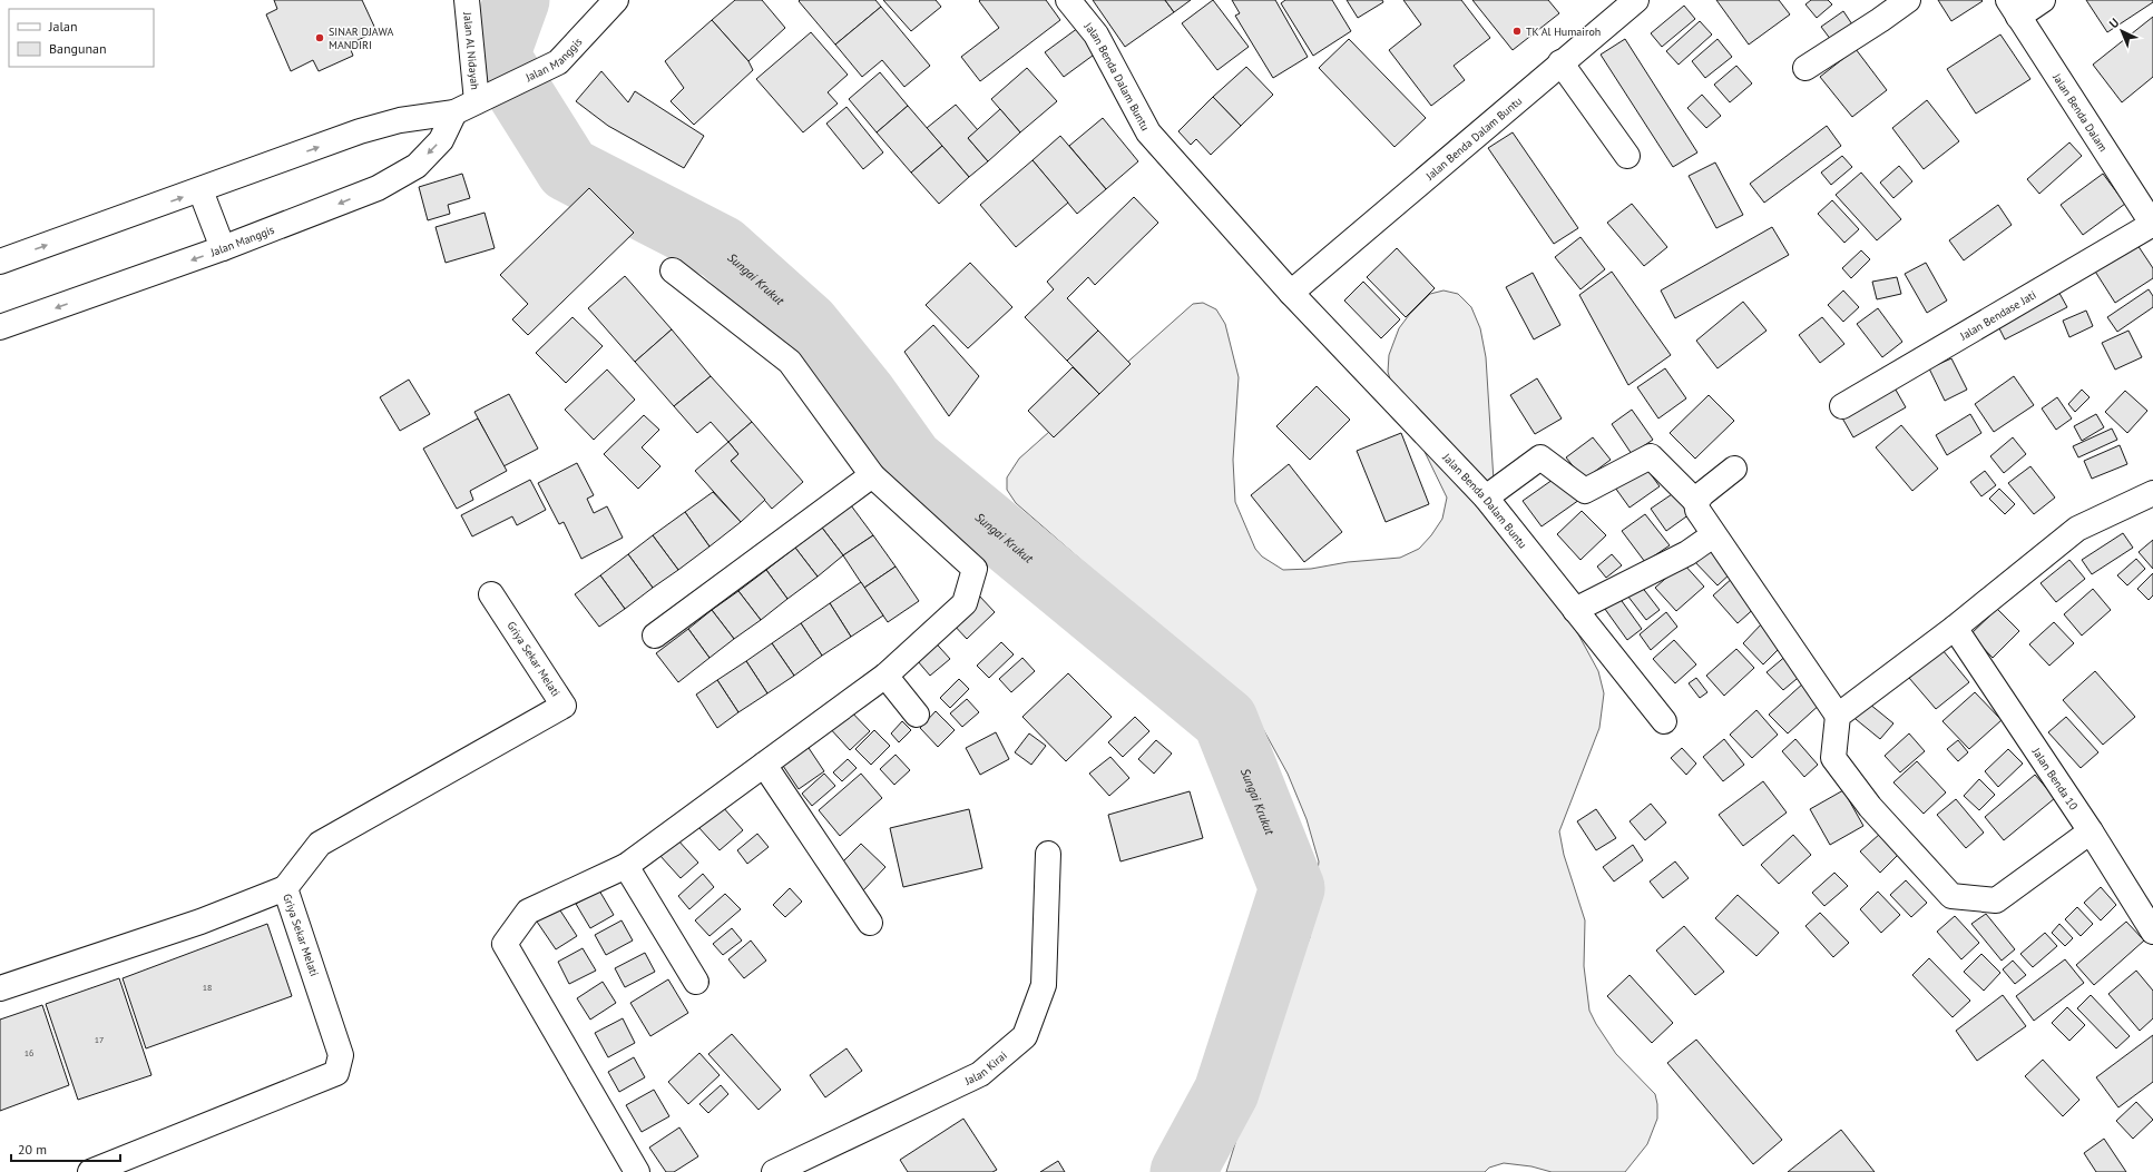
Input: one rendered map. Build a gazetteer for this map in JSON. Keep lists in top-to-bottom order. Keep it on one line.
{"streets":{"street":["Jalan Al Nidayah","Jalan Manggis","Jalan Benda Dalam Buntu","Jalan Benda Dalam","Jalan Bendase Jati","Griya Sekar Melati","Jalan Benda 10","Jalan Kirai"]},"crossings":[["Jalan Al Nidayah","Jalan Manggis"],["Jalan Benda Dalam","Jalan Bendase Jati"]],"water":["Sungai Krukut"],"places":["TK Al Humairoh","SINAR DJAWA MANDIRI"],"house_numbers":["18","17","16"],"legend":["Jalan","Bangunan"],"scale_bar":"20 m","north":"top left"}
